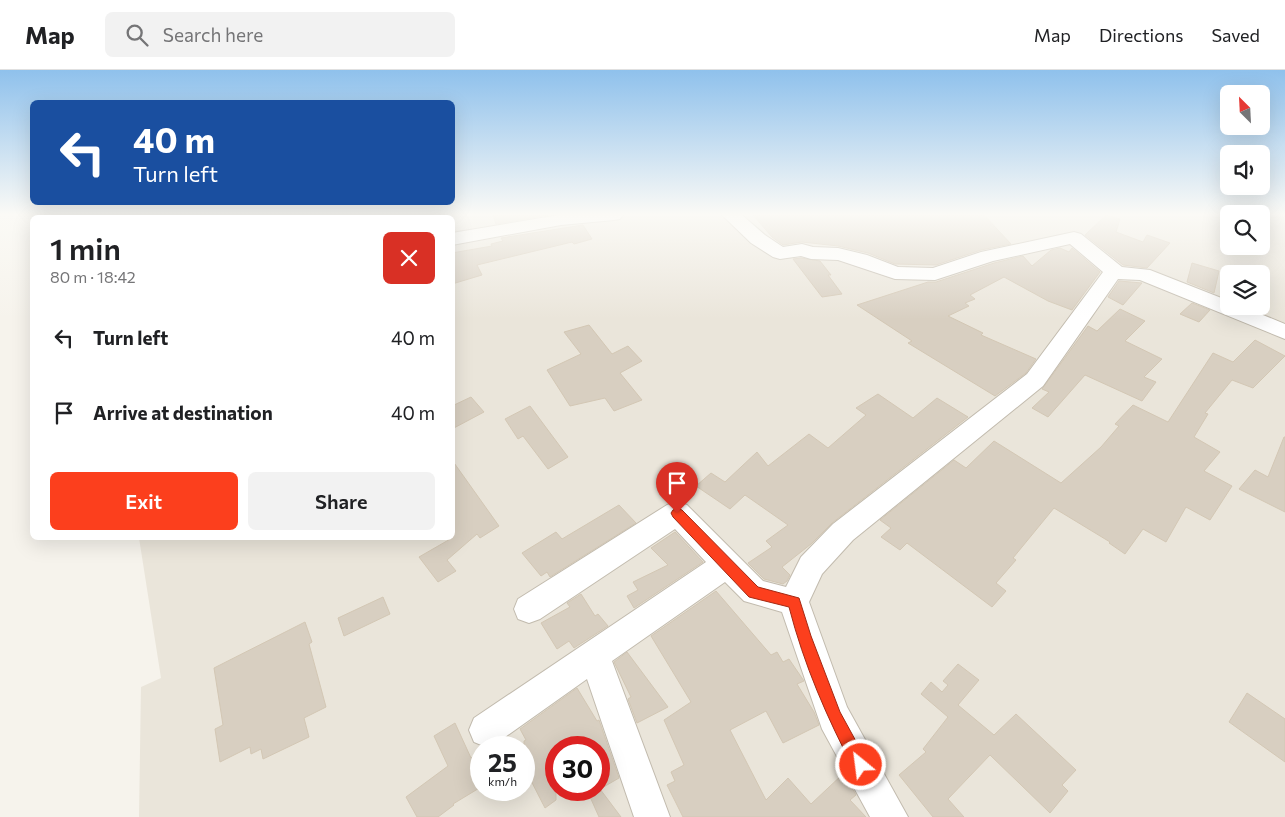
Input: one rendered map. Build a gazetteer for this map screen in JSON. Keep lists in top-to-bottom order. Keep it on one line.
{"north":"top left","page":{"header":"Map","search":"Search here","nav":["Map","Directions","Saved"],"turn":["40 m","Turn left"],"heading":["1 min","80 m · 18:42"],"list":[{"name":"Turn left","value":"40 m"},{"name":"Arrive at destination","value":"40 m"}],"buttons":["Exit","Share"],"speed":"25 km/h","limit":"30"}}
